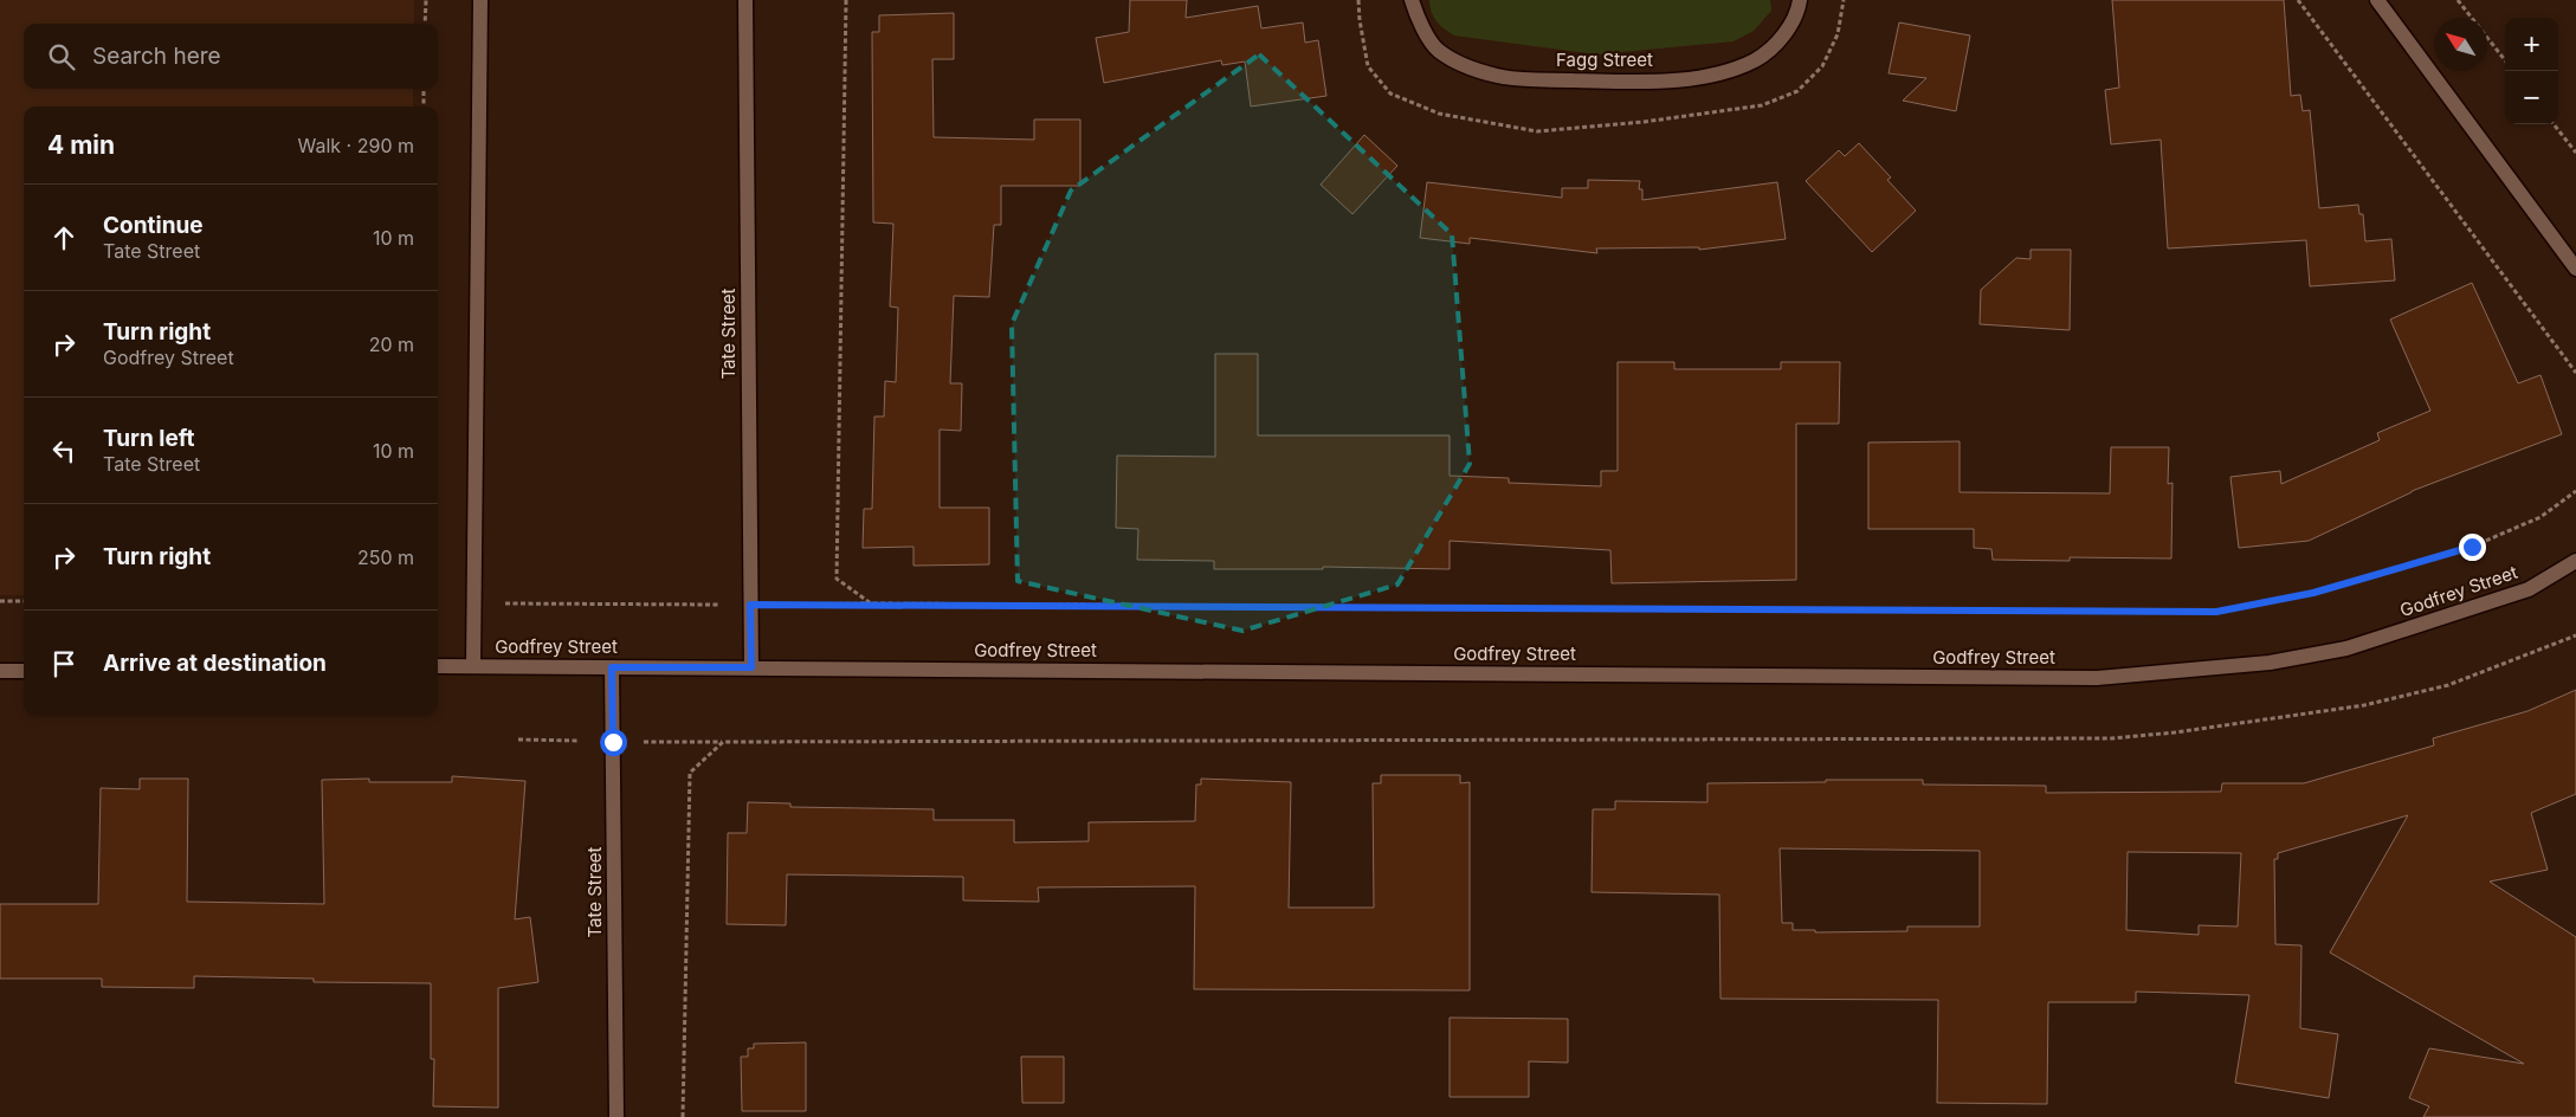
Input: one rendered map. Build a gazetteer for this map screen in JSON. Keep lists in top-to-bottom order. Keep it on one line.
{"streets":{"street":["Fagg Street","Tate Street","Godfrey Street"]},"crossings":[["Tate Street","Godfrey Street"]],"north":"top left","page":{"map_buttons":["+","−"],"search":"Search here","heading":["4 min","Walk · 290 m"],"list":[["Continue","Tate Street","10 m"],["Turn right","Godfrey Street","20 m"],["Turn left","Tate Street","10 m"],["Turn right","250 m"],"Arrive at destination"]}}
